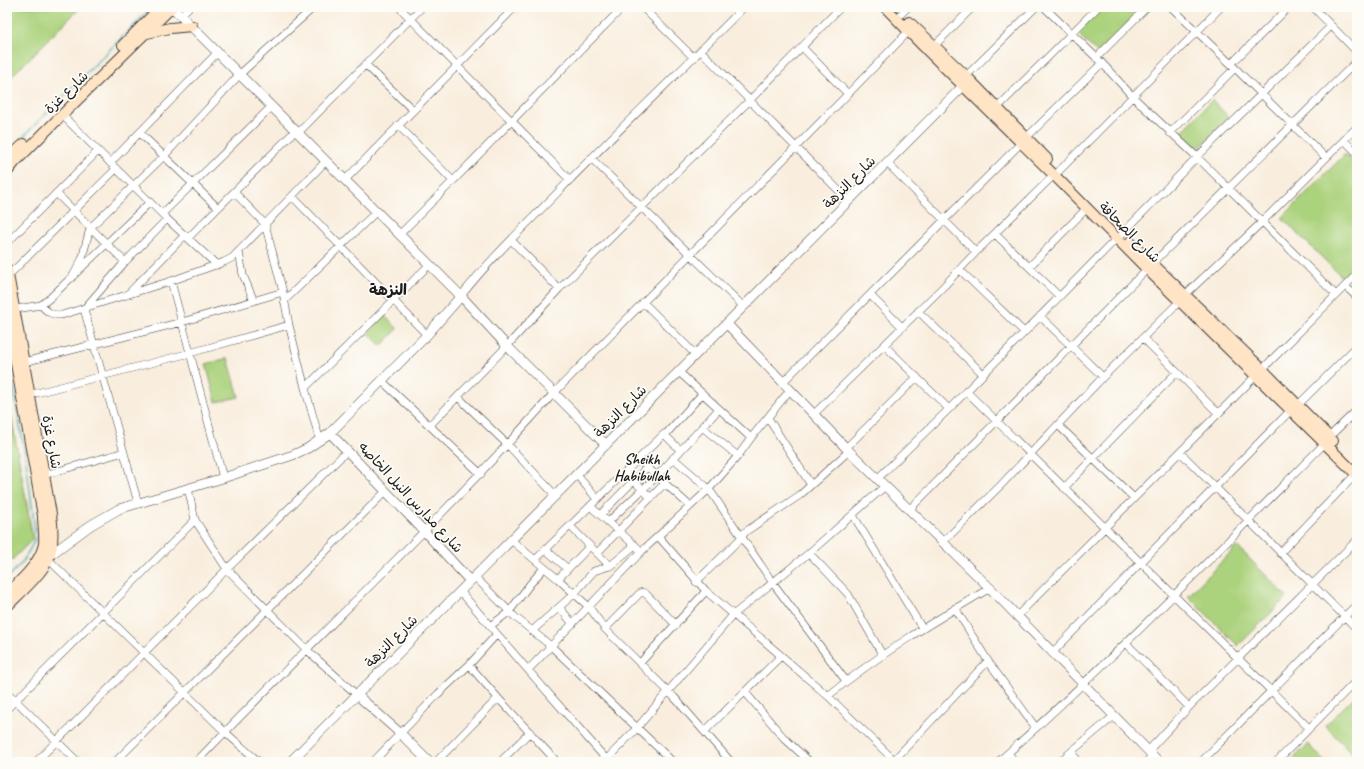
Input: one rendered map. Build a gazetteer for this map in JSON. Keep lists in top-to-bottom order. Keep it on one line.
{"streets":{"main road":["شارع غزة","شارع الصحافة"],"street":["شارع النزهة","شارع مدارس النيل الخاصه"]},"crossings":[["شارع النزهة","شارع الصحافة"],["شارع النزهة","شارع مدارس النيل الخاصه"]],"districts":["النزهة","Sheikh Habibullah"]}
